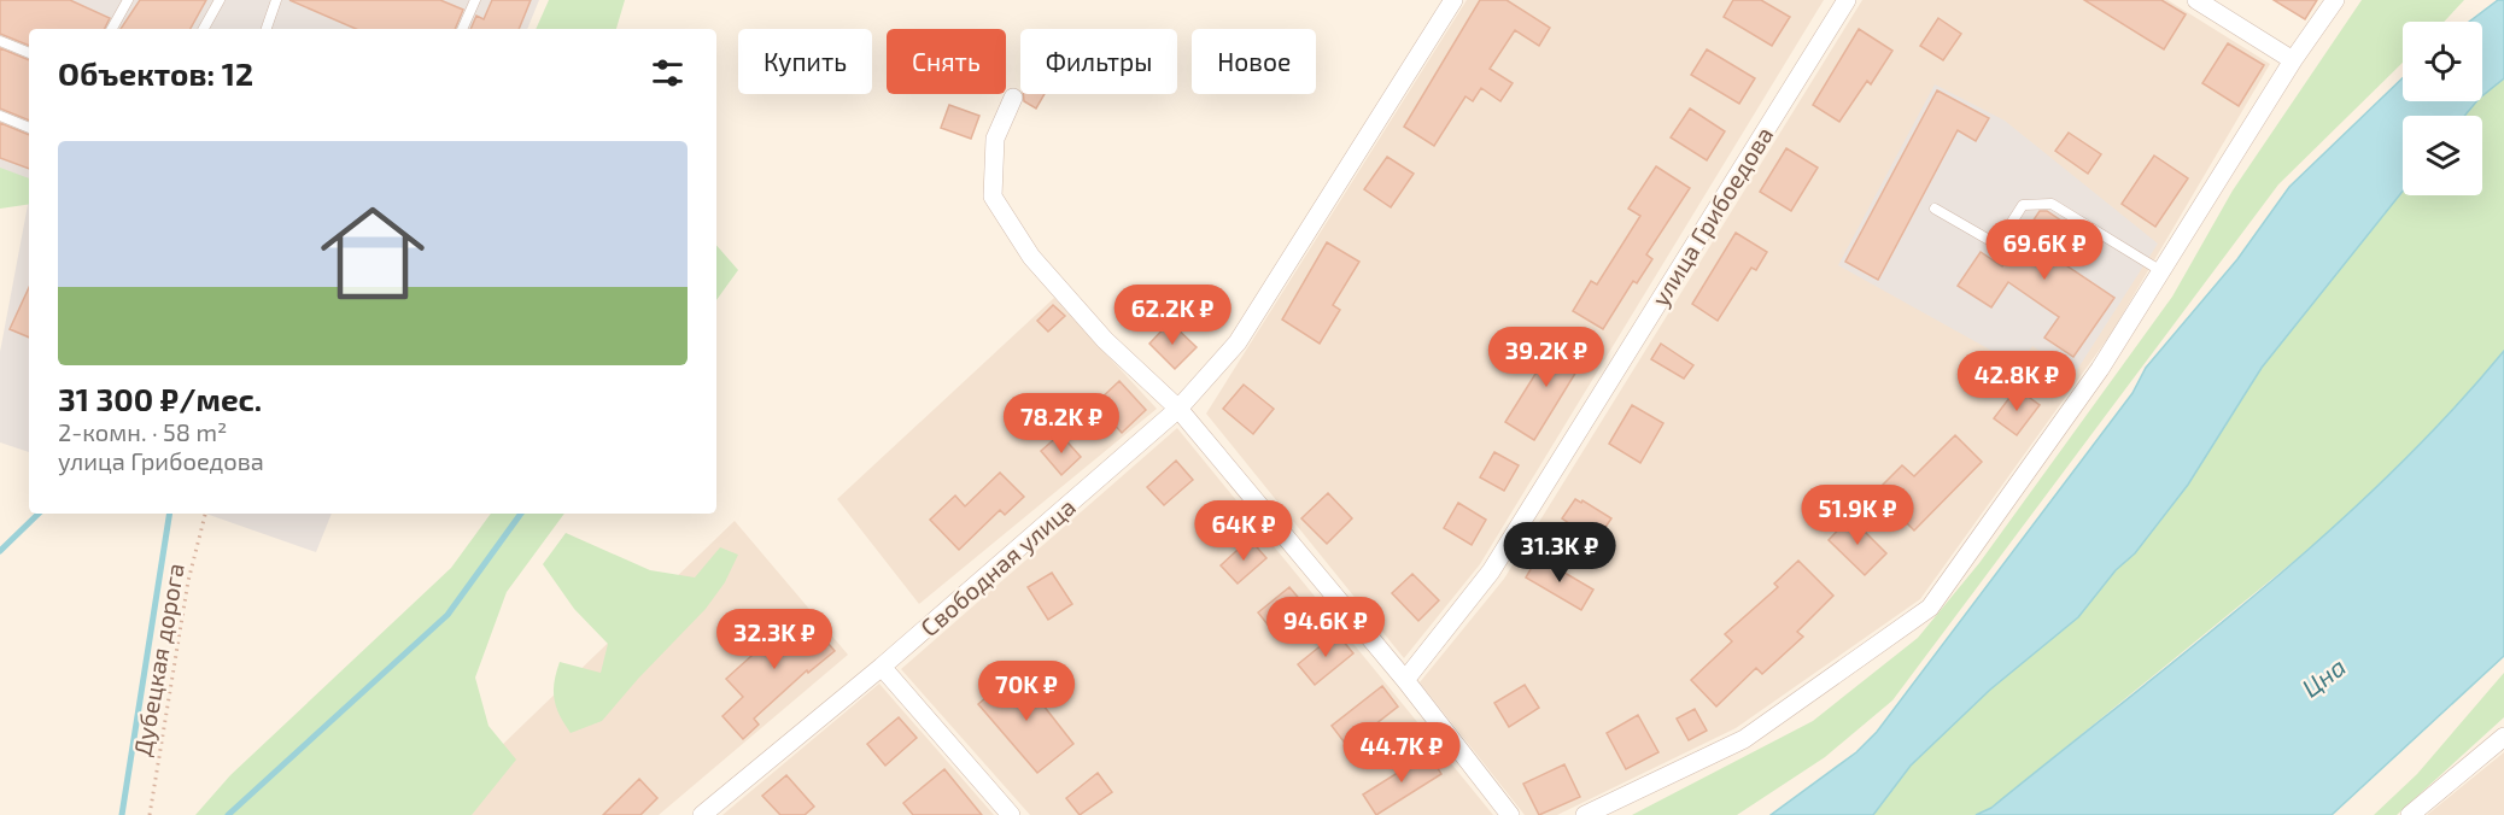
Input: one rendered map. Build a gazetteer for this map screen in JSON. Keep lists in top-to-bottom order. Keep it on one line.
{"streets":{"street":["улица Грибоедова","Свободная улица"],"path":["Дубецкая дорога"]},"water":["Цна"],"page":{"chip":["Купить","Снять","Фильтры","Новое"],"heading":"Объектов: 12","list":[{"name":"31 300 ₽/мес.","note":"2-комн. · 58 m² · улица Грибоедова"}],"price":["69.6K ₽","62.2K ₽","39.2K ₽","42.8K ₽","78.2K ₽","51.9K ₽","64K ₽","31.3K ₽","94.6K ₽","32.3K ₽","70K ₽","44.7K ₽"]}}
